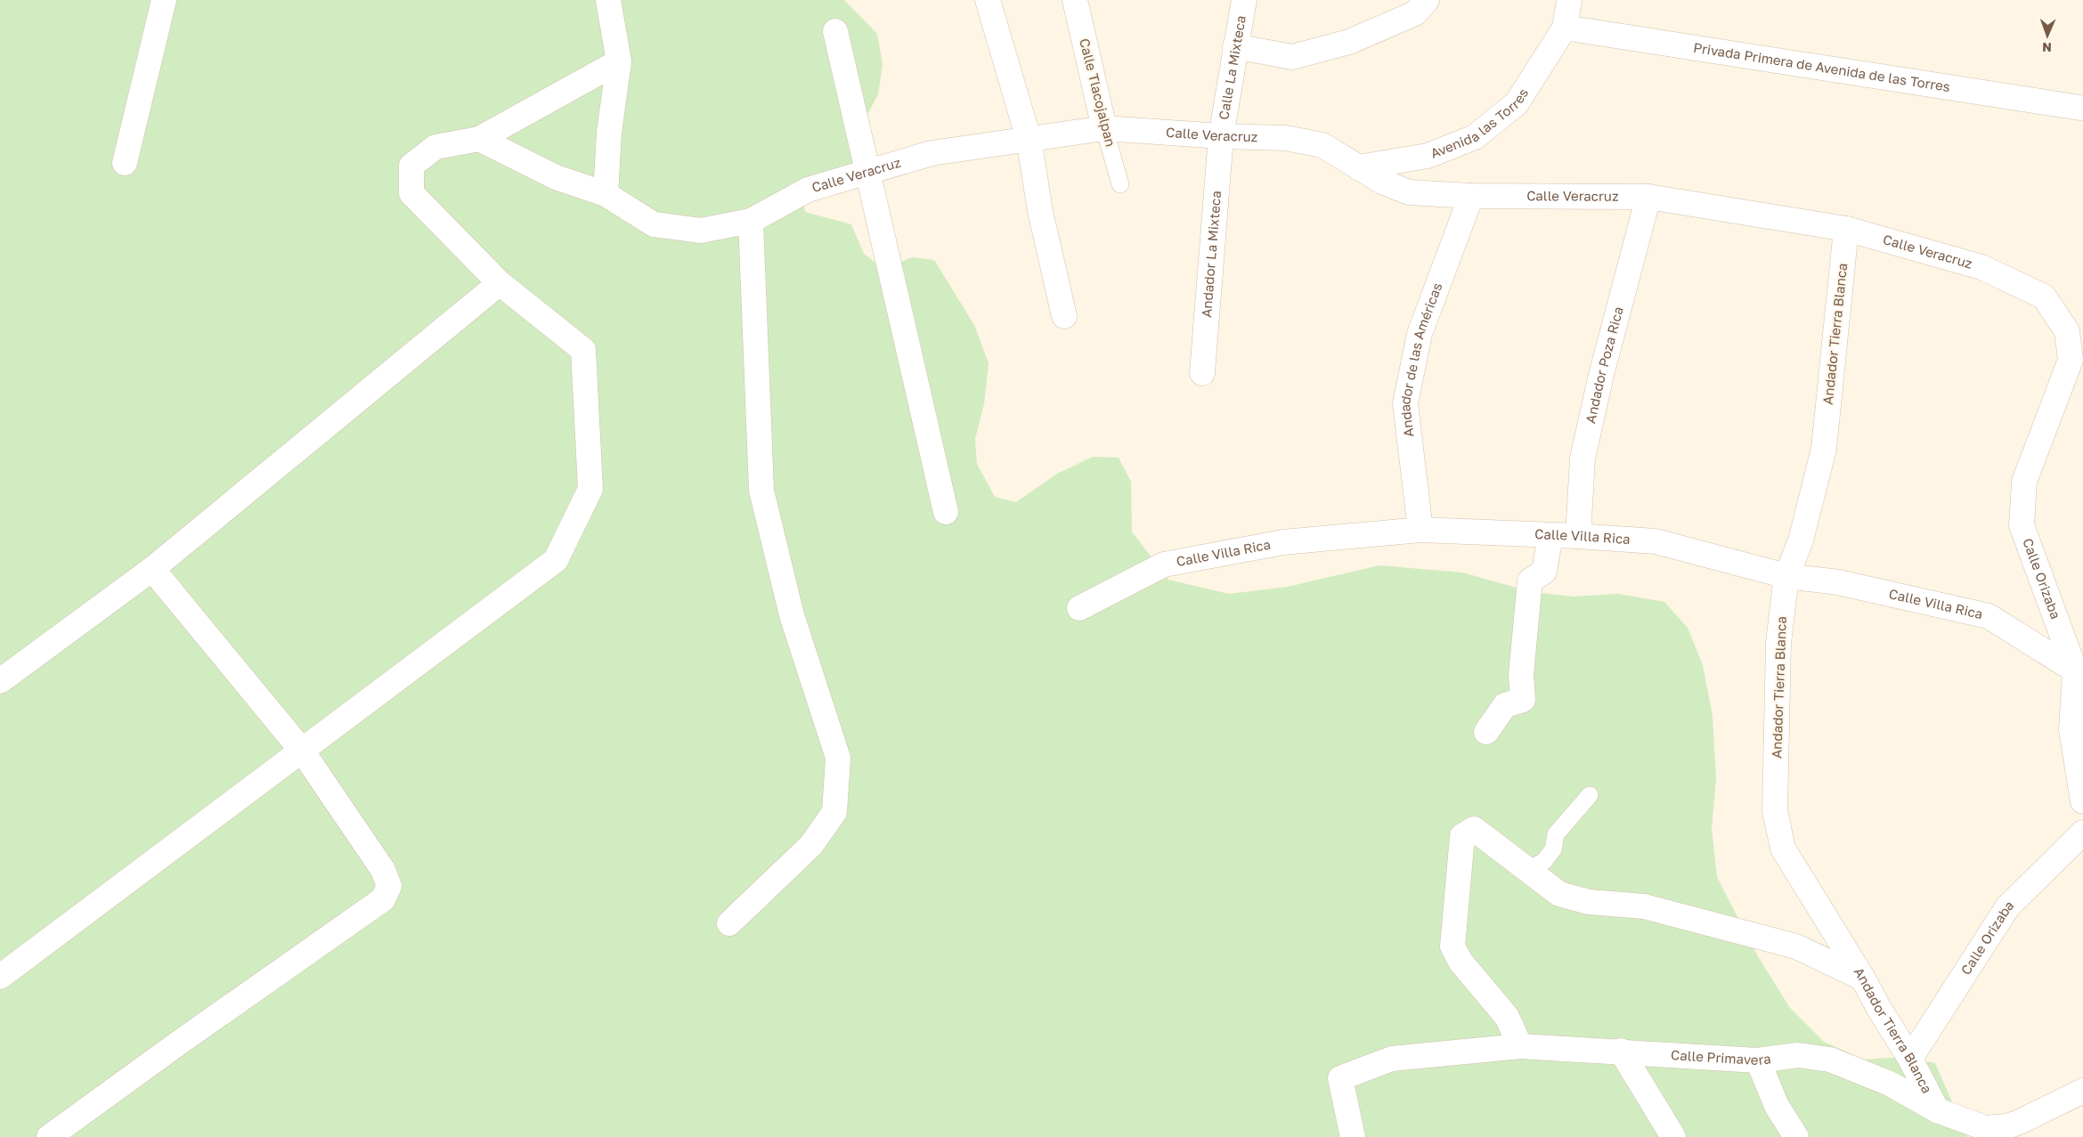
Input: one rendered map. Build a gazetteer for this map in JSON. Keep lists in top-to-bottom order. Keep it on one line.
{"streets":{"street":["Calle La Mixteca","Privada Primera de Avenida de las Torres","Calle Tlacojalpan","Avenida las Torres","Calle Veracruz","Andador La Mixteca","Andador Tierra Blanca","Andador de las Américas","Andador Poza Rica","Calle Villa Rica","Calle Orizaba","Calle Primavera"]},"crossings":[["Calle La Mixteca","Calle Veracruz"],["Calle La Mixteca","Andador La Mixteca"],["Privada Primera de Avenida de las Torres","Avenida las Torres"],["Calle Tlacojalpan","Calle Veracruz"],["Avenida las Torres","Calle Veracruz"],["Calle Veracruz","Andador La Mixteca"],["Calle Veracruz","Andador Tierra Blanca"],["Calle Veracruz","Andador de las Américas"],["Calle Veracruz","Andador Poza Rica"],["Calle Veracruz","Calle Orizaba"],["Andador Tierra Blanca","Calle Villa Rica"],["Andador Tierra Blanca","Calle Orizaba"],["Andador Tierra Blanca","Calle Primavera"],["Andador de las Américas","Calle Villa Rica"],["Andador Poza Rica","Calle Villa Rica"],["Calle Villa Rica","Calle Orizaba"]],"north":"bottom"}
